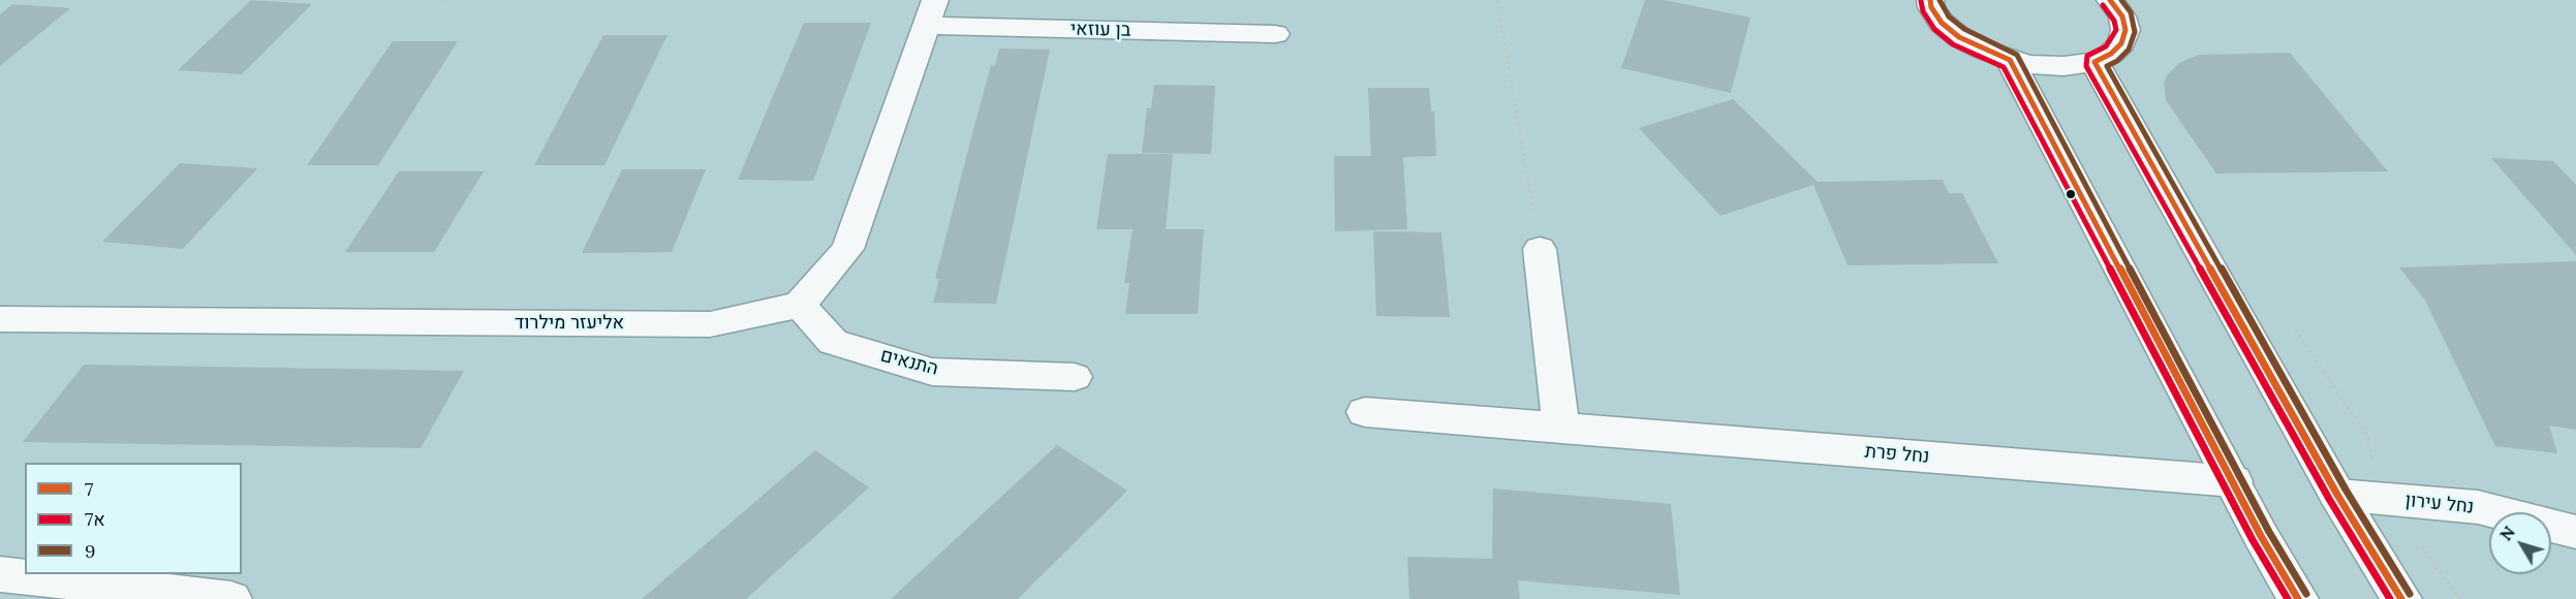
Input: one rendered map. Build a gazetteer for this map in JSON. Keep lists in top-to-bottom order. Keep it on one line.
{"streets":{"street":["בן עוזאי","אליעזר מילרוד","התנאים","נחל פרת","נחל עירון"]},"crossings":[["אליעזר מילרוד","התנאים"]],"lines":["transit line 7","transit line 9","transit line 7א"],"legend":["7","7א","9"],"north":"top left"}
